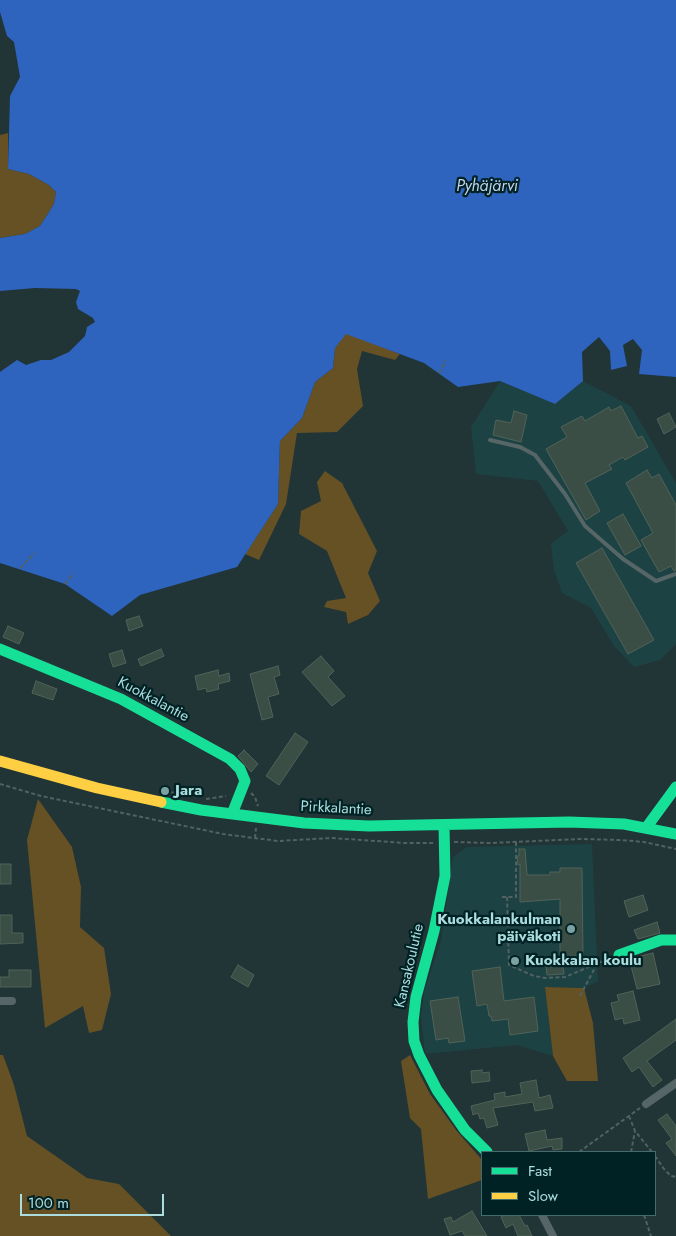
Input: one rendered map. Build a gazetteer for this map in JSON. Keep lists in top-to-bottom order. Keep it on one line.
{"streets":{"street":["Kuokkalantie","Pirkkalantie","Kansakoulutie"]},"crossings":[["Kuokkalantie","Pirkkalantie"],["Pirkkalantie","Kansakoulutie"]],"water":["Pyhäjärvi"],"places":["Jara","Kuokkalankulman päiväkoti","Kuokkalan koulu"],"legend":["Fast","Slow"],"scale_bar":"100 m"}
